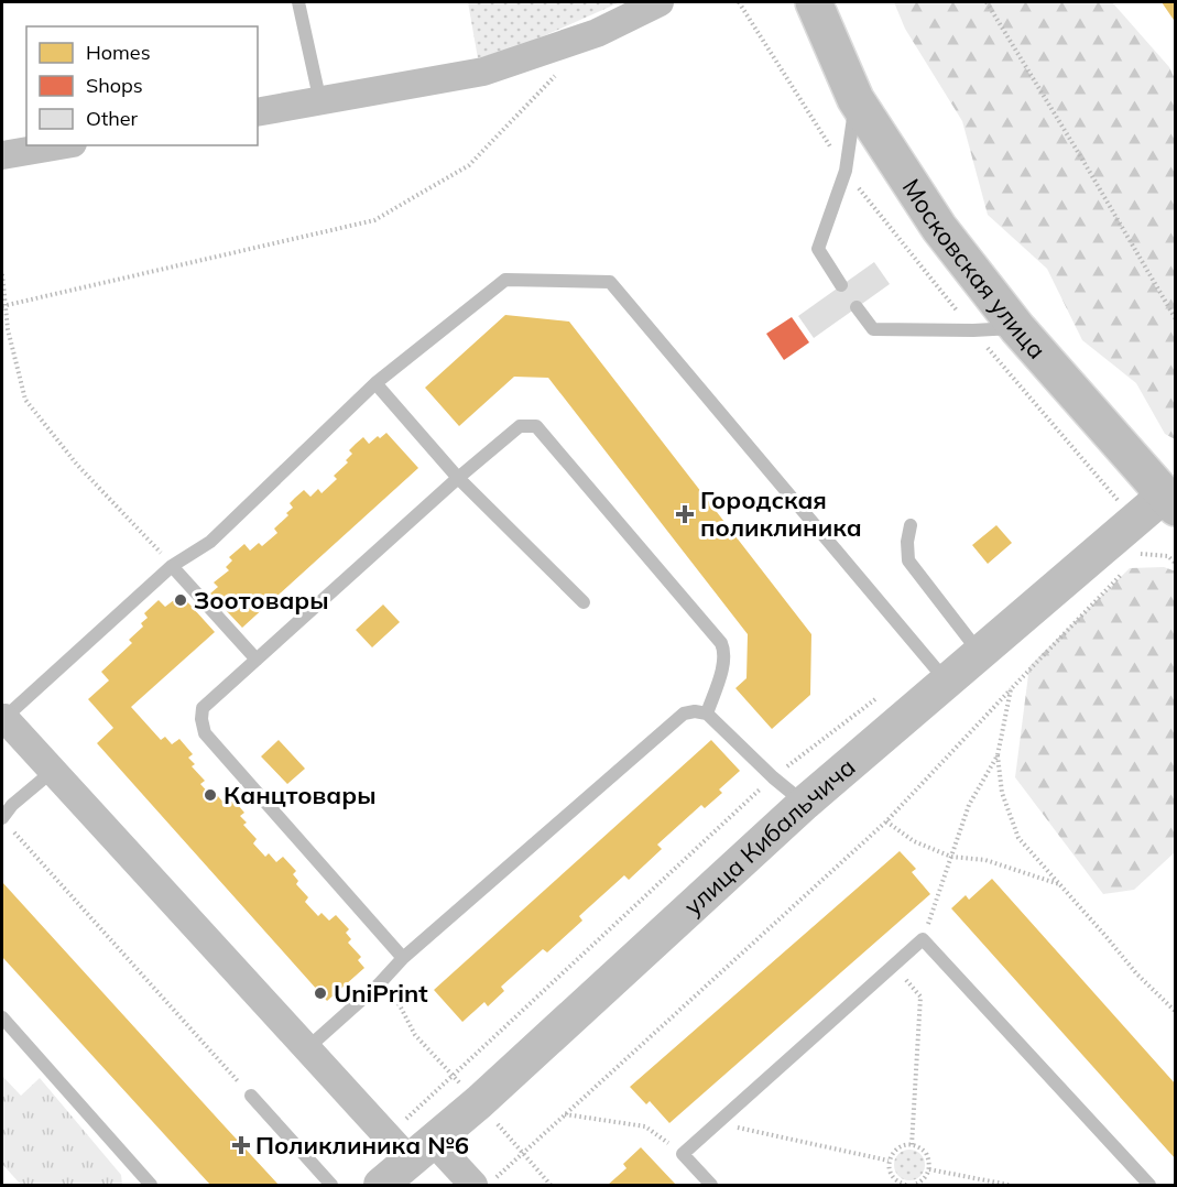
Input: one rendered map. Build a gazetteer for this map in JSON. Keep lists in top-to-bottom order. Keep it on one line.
{"streets":{"main road":["Московская улица"],"street":["улица Кибальчича"]},"crossings":[["Московская улица","улица Кибальчича"]],"places":{"health":["Городская поликлиника","Поликлиника №6"],"other":["Зоотовары","Канцтовары","UniPrint"]},"legend":["Homes","Shops","Other"]}
